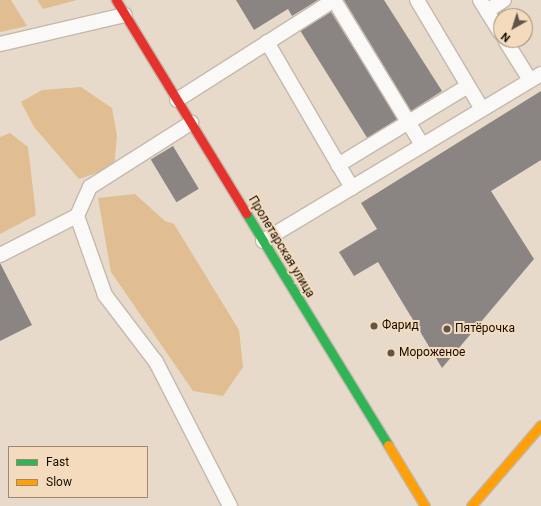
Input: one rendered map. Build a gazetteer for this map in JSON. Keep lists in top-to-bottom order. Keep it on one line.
{"streets":{"street":["Пролетарская улица"]},"places":["Фарид","Пятёрочка","Мороженое"],"legend":["Fast","Slow"],"north":"bottom left"}
